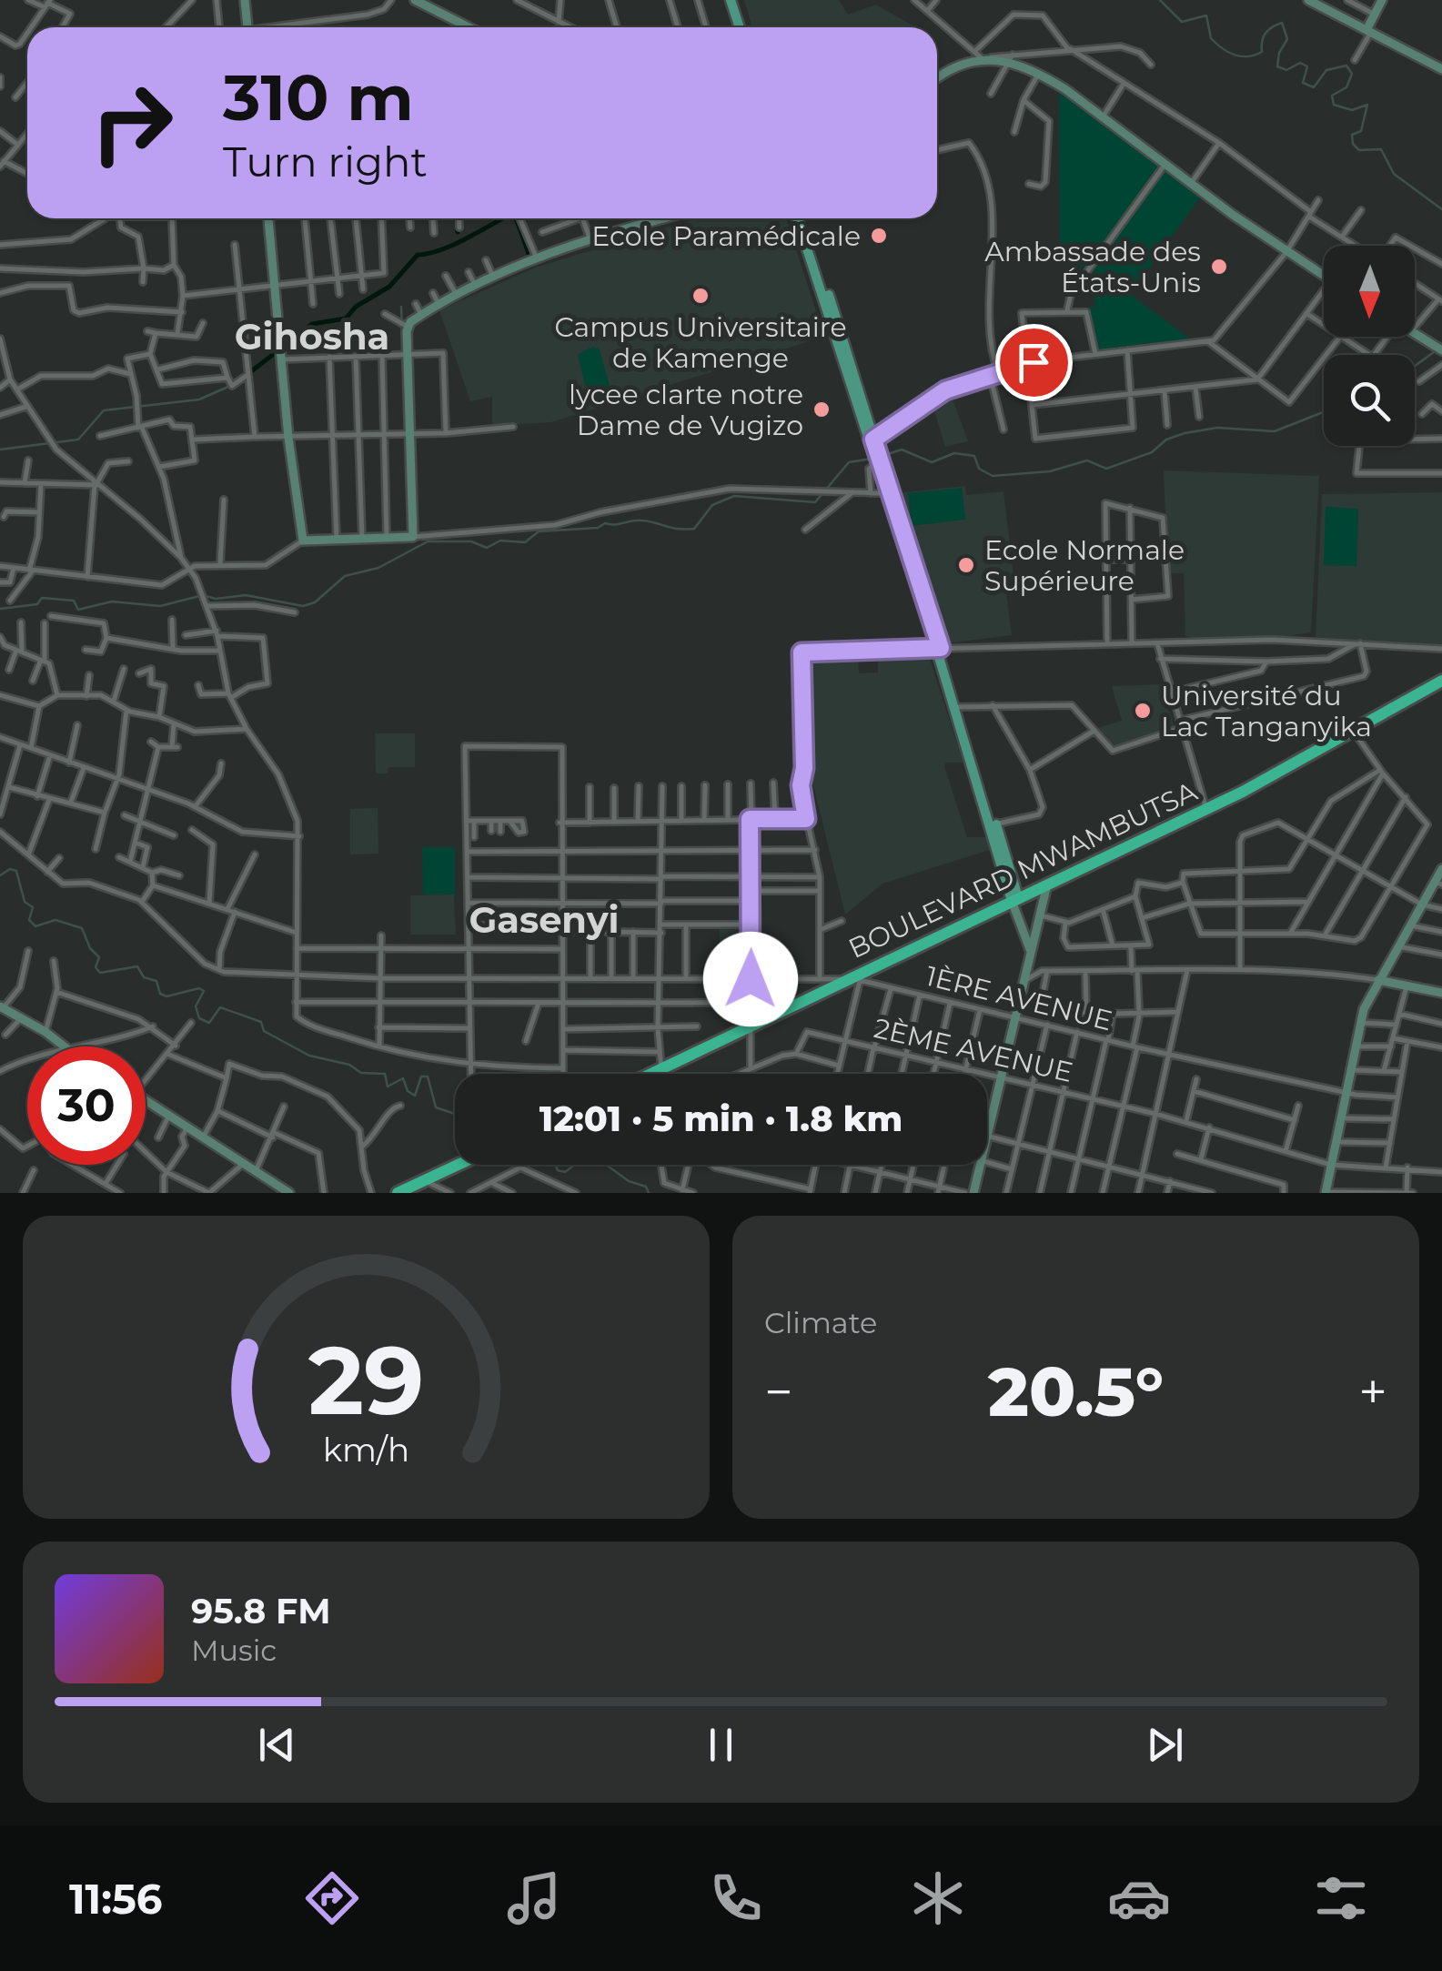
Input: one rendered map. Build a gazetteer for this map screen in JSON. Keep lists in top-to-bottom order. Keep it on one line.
{"streets":{"highway":["BOULEVARD MWAMBUTSA"],"street":["1ÈRE AVENUE","2ÈME AVENUE"]},"crossings":[["BOULEVARD MWAMBUTSA","1ÈRE AVENUE"]],"districts":["Gihosha","Gasenyi"],"places":["Ecole Paramédicale","Ambassade des États-Unis","Campus Universitaire de Kamenge","lycee clarte notre Dame de Vugizo","Ecole Normale Supérieure","Université du Lac Tanganyika"],"north":"bottom","page":{"turn":["310 m","Turn right"],"limit":"30","trip":"12:01 · 5 min · 1.8 km","tile":"Climate","heat":["−","20.5°","+"],"song":["95.8 FM","Music"],"tabs":"11:56","gauge":["29","km/h"]}}
